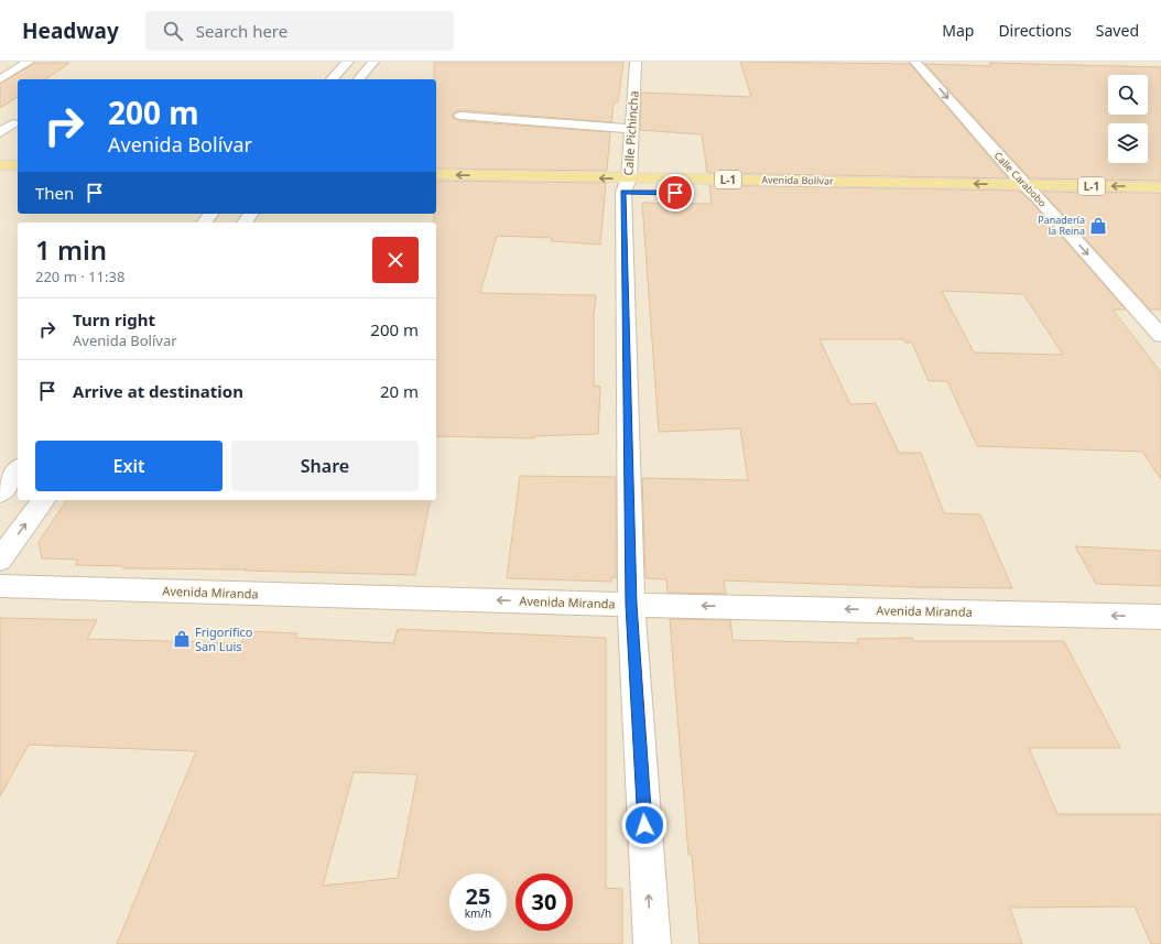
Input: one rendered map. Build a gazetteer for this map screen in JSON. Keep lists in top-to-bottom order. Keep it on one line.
{"streets":{"main road":["L-1","Avenida Bolívar"],"street":["Calle Pichincha","Calle Carabobo","Avenida Miranda"]},"crossings":[["Calle Pichincha","Avenida Bolívar"],["Calle Pichincha","Avenida Miranda"],["Calle Carabobo","Avenida Bolívar"]],"one_way":["Calle Pichincha","Calle Carabobo","Avenida Miranda"],"places":{"shop":["Panadería la Reina","Frigorífico San Luis"]},"page":{"header":"Headway","search":"Search here","nav":["Map","Directions","Saved"],"turn":["200 m","Avenida Bolívar"],"then":"Then","heading":["1 min","220 m · 11:38"],"list":[{"name":"Turn right","note":"Avenida Bolívar","value":"200 m"},{"name":"Arrive at destination","value":"20 m"}],"buttons":["Exit","Share"],"speed":"25 km/h","limit":"30"}}
